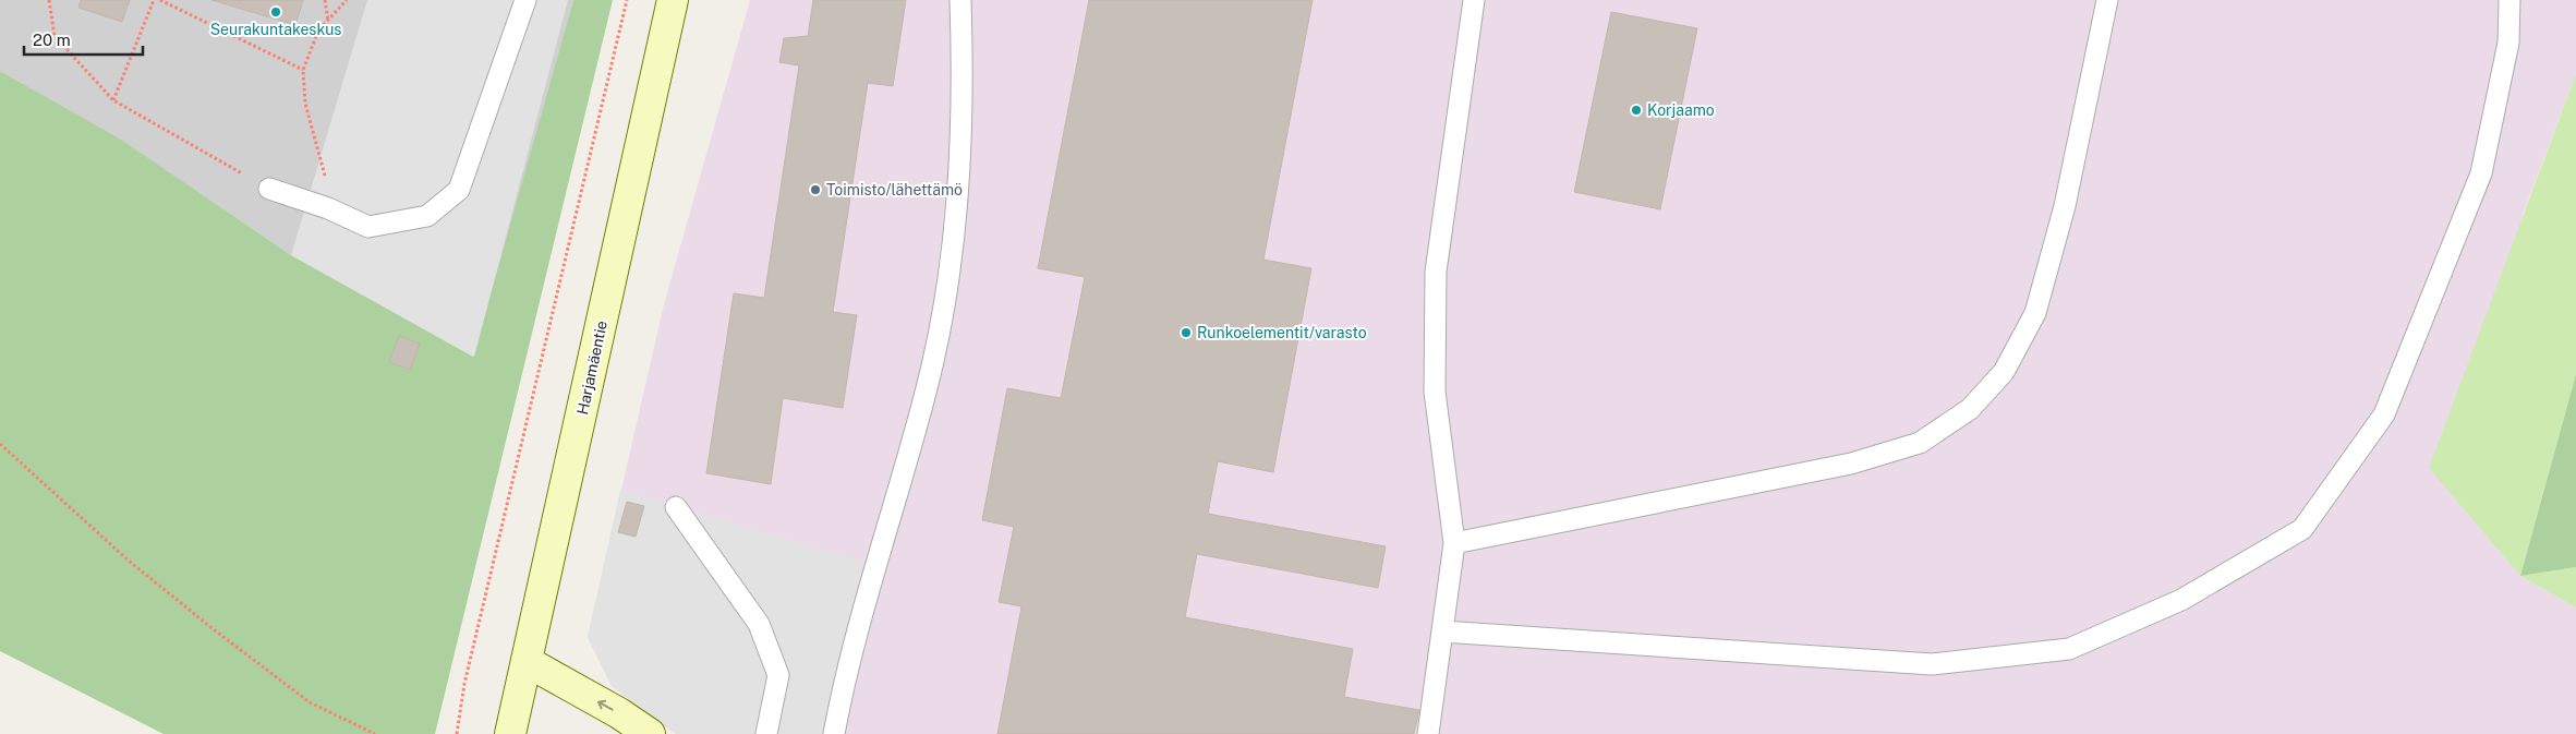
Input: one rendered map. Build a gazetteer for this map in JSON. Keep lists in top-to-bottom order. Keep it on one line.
{"streets":{"street":["Harjamäentie"]},"places":["Seurakuntakeskus","Korjaamo","Toimisto/lähettämö","Runkoelementit/varasto"],"scale_bar":"20 m"}
